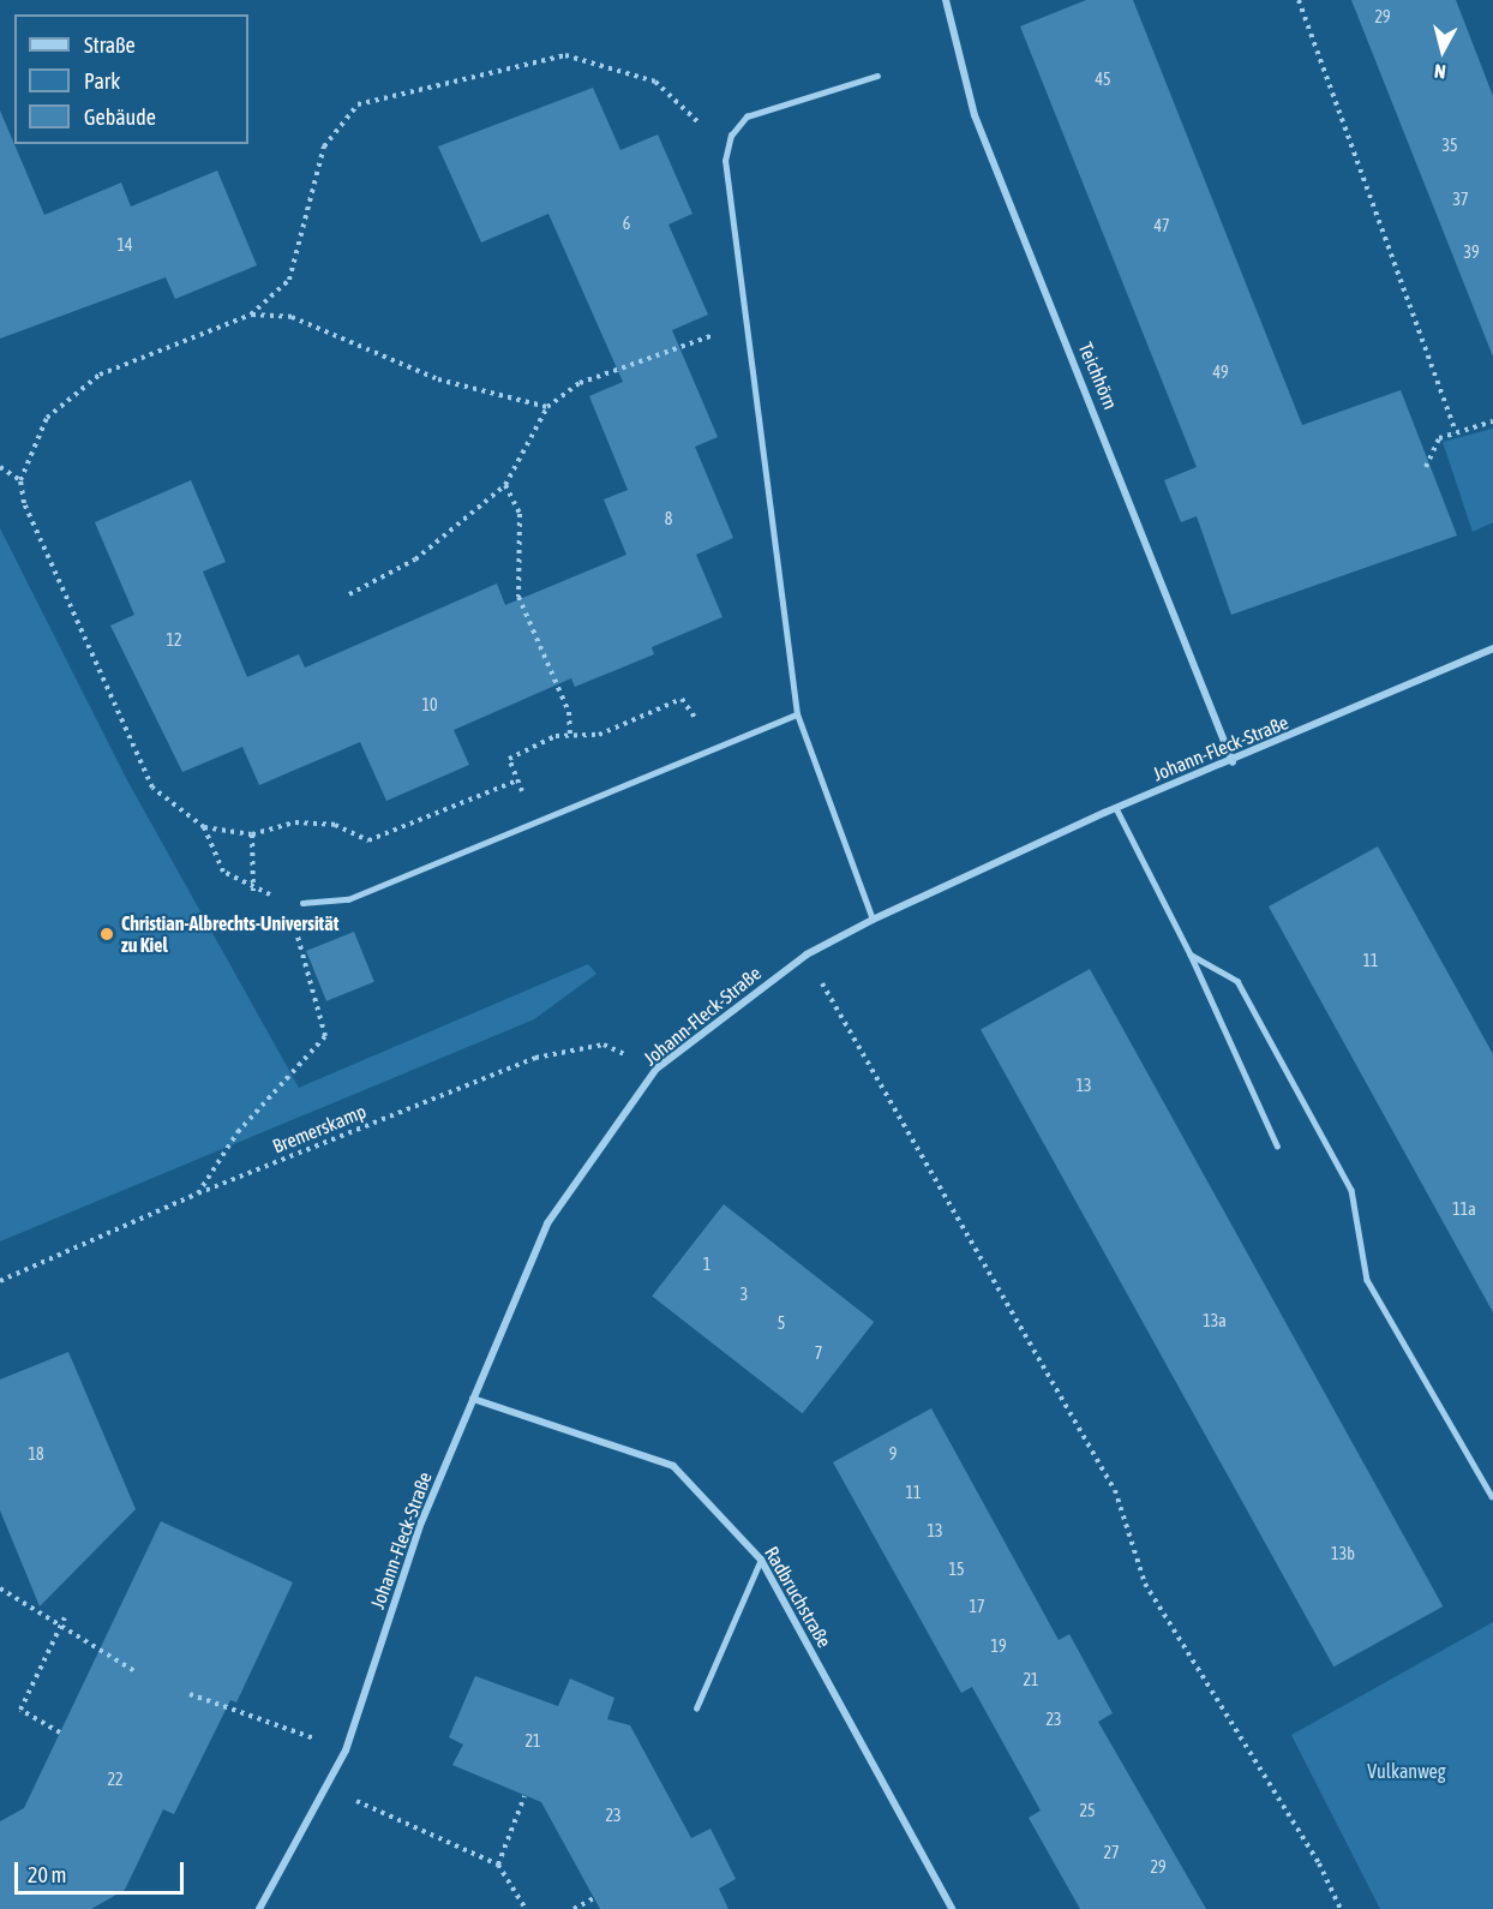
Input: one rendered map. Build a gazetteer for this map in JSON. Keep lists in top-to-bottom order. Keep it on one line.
{"streets":{"street":["Teichhörn","Johann-Fleck-Straße","Radbruchstraße"],"path":["Bremerskamp"]},"crossings":[["Teichhörn","Johann-Fleck-Straße"],["Johann-Fleck-Straße","Bremerskamp"],["Johann-Fleck-Straße","Radbruchstraße"]],"parks":["Vulkanweg"],"places":["Christian-Albrechts-Universität zu Kiel"],"house_numbers":["29","45","35","37","6","47","14","39","49","8","12","10","11","13","11a","1","3","13a","5","7","18","9","11","13","13b","15","17","19","21","23","21","22","25","23","27","29"],"legend":["Straße","Park","Gebäude"],"scale_bar":"20 m","north":"bottom"}
